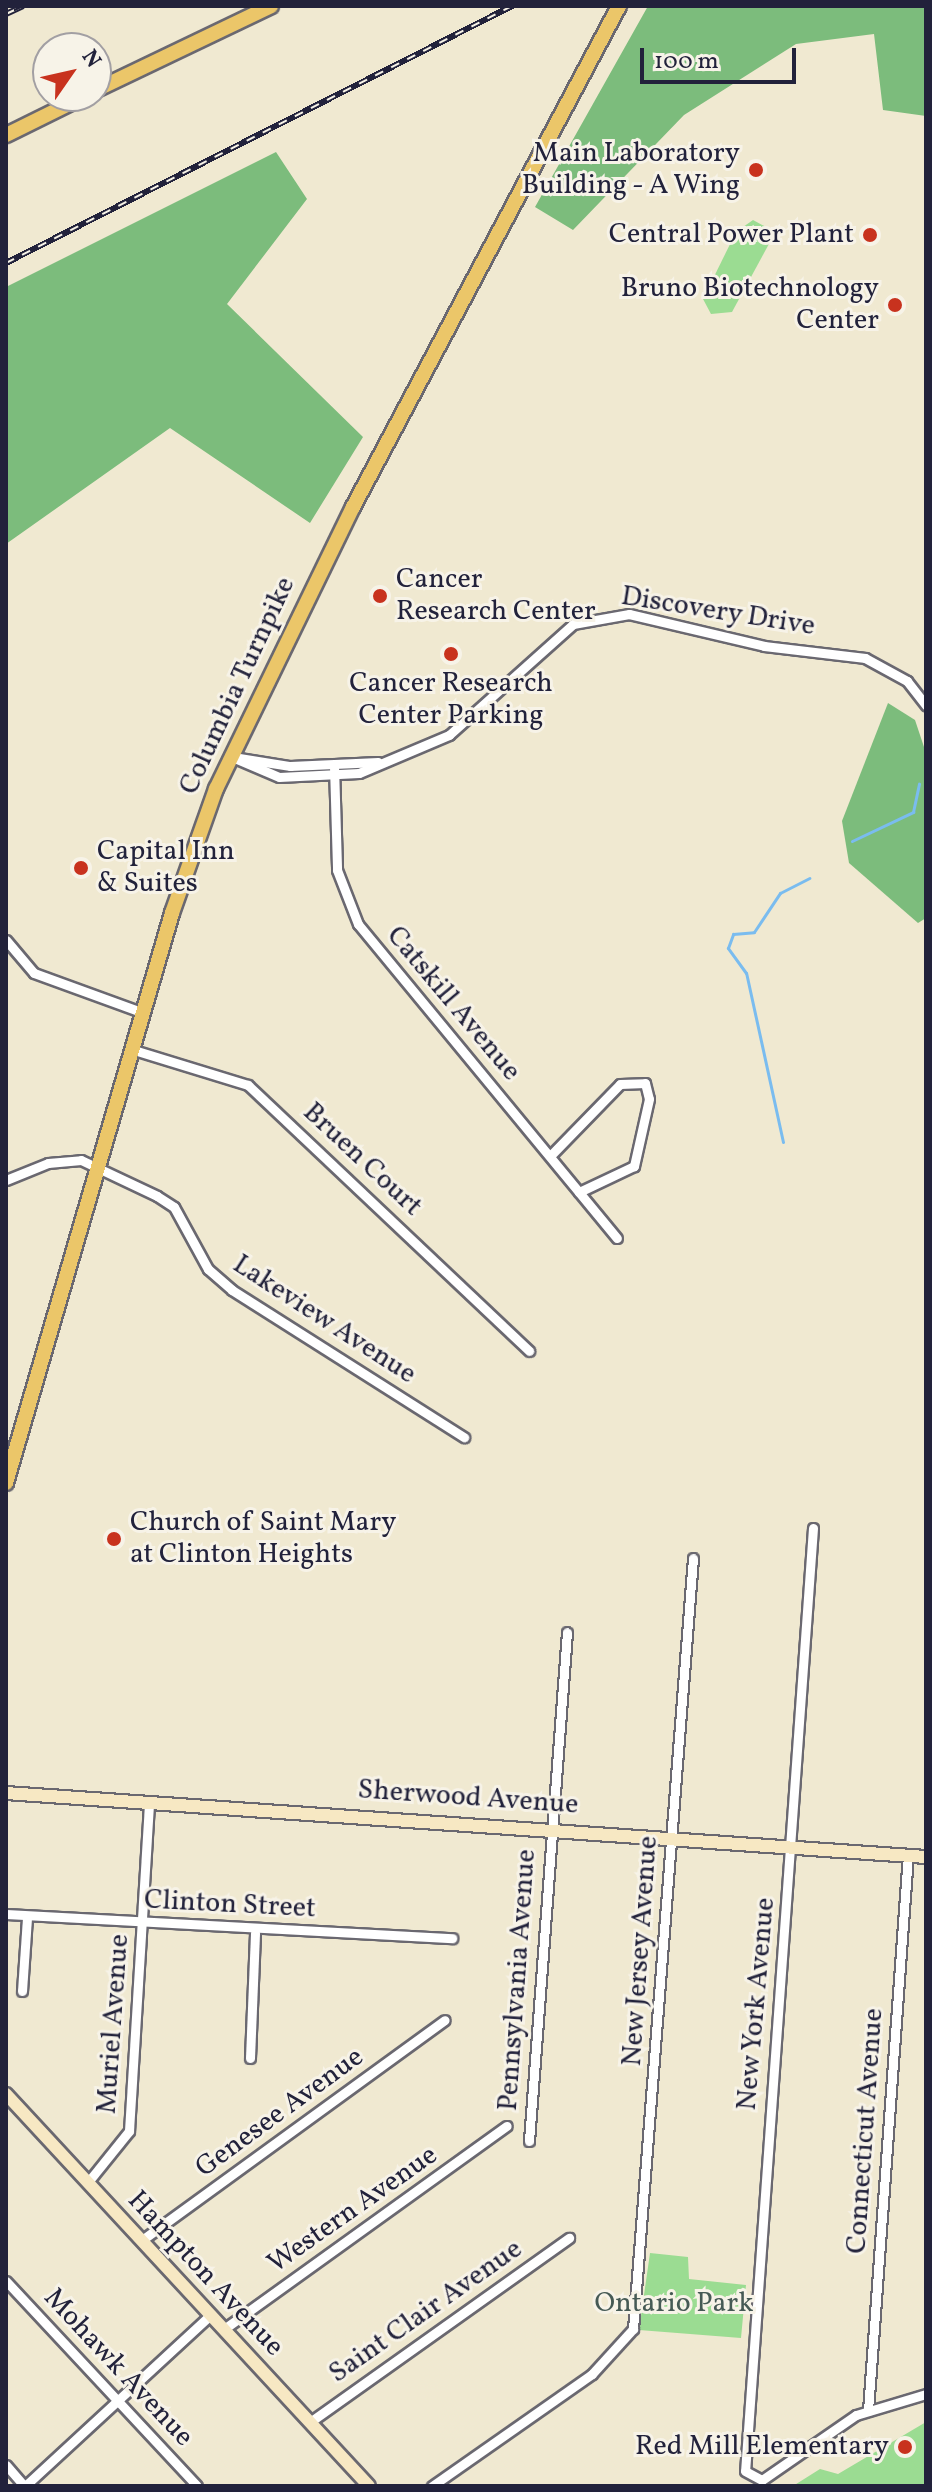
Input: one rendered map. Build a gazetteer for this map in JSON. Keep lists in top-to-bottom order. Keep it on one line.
{"streets":{"main road":["Columbia Turnpike"],"street":["Discovery Drive","Catskill Avenue","Bruen Court","Lakeview Avenue","Sherwood Avenue","Clinton Street","New Jersey Avenue","Pennsylvania Avenue","New York Avenue","Muriel Avenue","Genesee Avenue","Connecticut Avenue","Western Avenue","Hampton Avenue","Saint Clair Avenue","Mohawk Avenue"]},"crossings":[["Discovery Drive","Columbia Turnpike"],["Discovery Drive","Catskill Avenue"],["Columbia Turnpike","Bruen Court"],["Columbia Turnpike","Lakeview Avenue"],["Sherwood Avenue","New Jersey Avenue"],["Sherwood Avenue","Pennsylvania Avenue"],["Sherwood Avenue","New York Avenue"],["Sherwood Avenue","Muriel Avenue"],["Sherwood Avenue","Connecticut Avenue"],["Clinton Street","Muriel Avenue"],["New York Avenue","Connecticut Avenue"],["Muriel Avenue","Hampton Avenue"],["Genesee Avenue","Hampton Avenue"],["Western Avenue","Hampton Avenue"],["Hampton Avenue","Saint Clair Avenue"]],"parks":["Ontario Park"],"places":["Main Laboratory Building - A Wing","Central Power Plant","Bruno Biotechnology Center","Cancer Research Center","Cancer Research Center Parking","Capital Inn & Suites","Church of Saint Mary at Clinton Heights","Red Mill Elementary"],"scale_bar":"100 m","north":"top right"}
